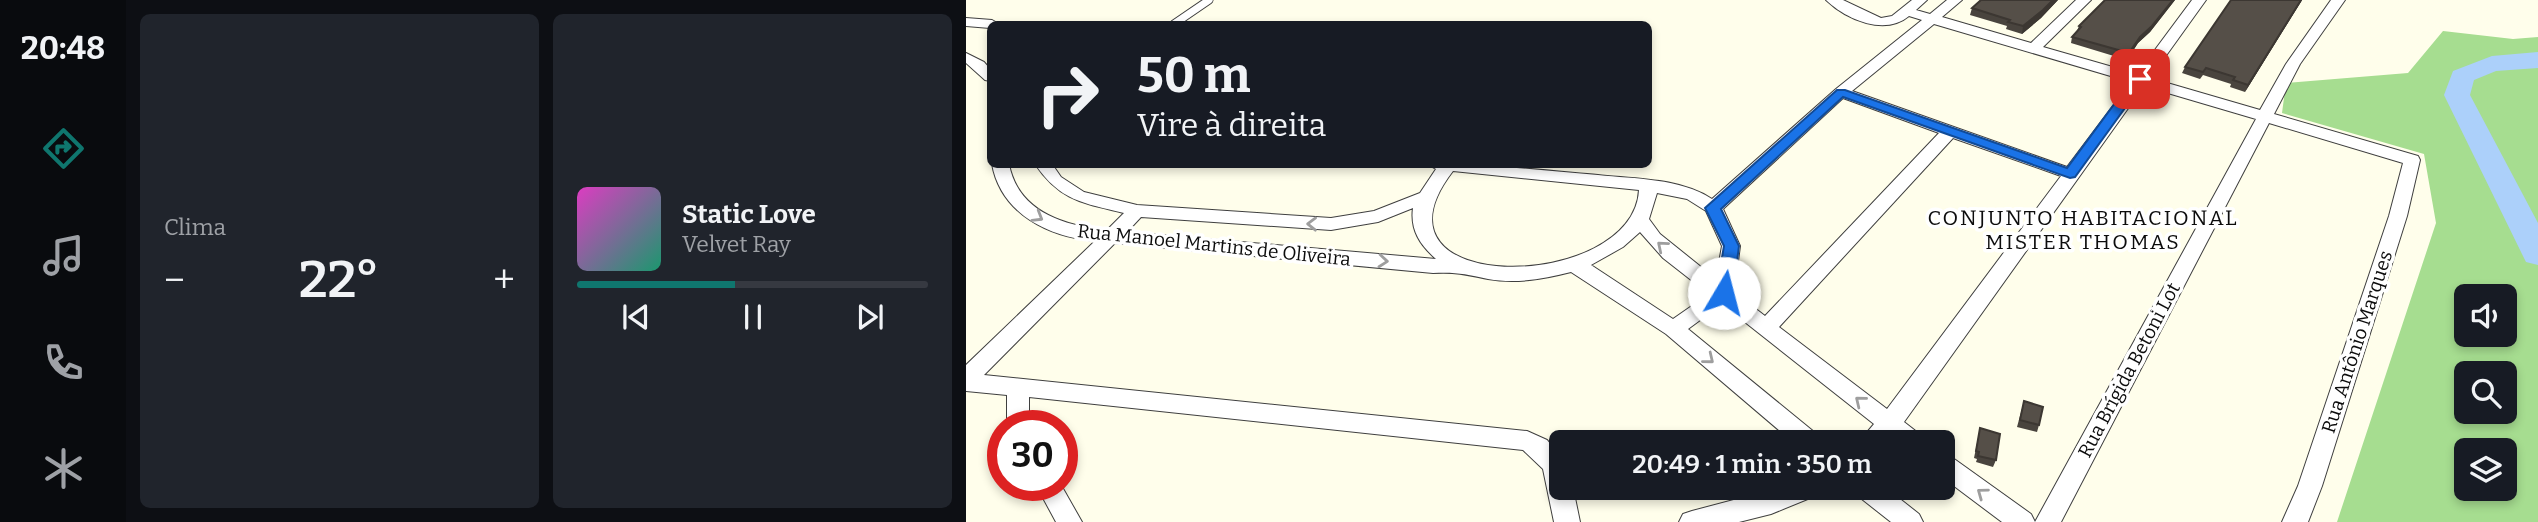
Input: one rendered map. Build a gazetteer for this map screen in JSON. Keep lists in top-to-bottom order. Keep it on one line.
{"streets":{"street":["Rua Manoel Martins de Oliveira","Rua Antônio Marques","Rua Brígida Betoni Lot"]},"crossings":[["Rua Antônio Marques","Rua Brígida Betoni Lot"]],"districts":["CONJUNTO HABITACIONAL MISTER THOMAS"],"page":{"tabs":"20:48","tile":"Clima","turn":["50 m","Vire à direita"],"song":["Static Love","Velvet Ray"],"heat":["−","22°","+"],"limit":"30","trip":"20:49 · 1 min · 350 m"}}
